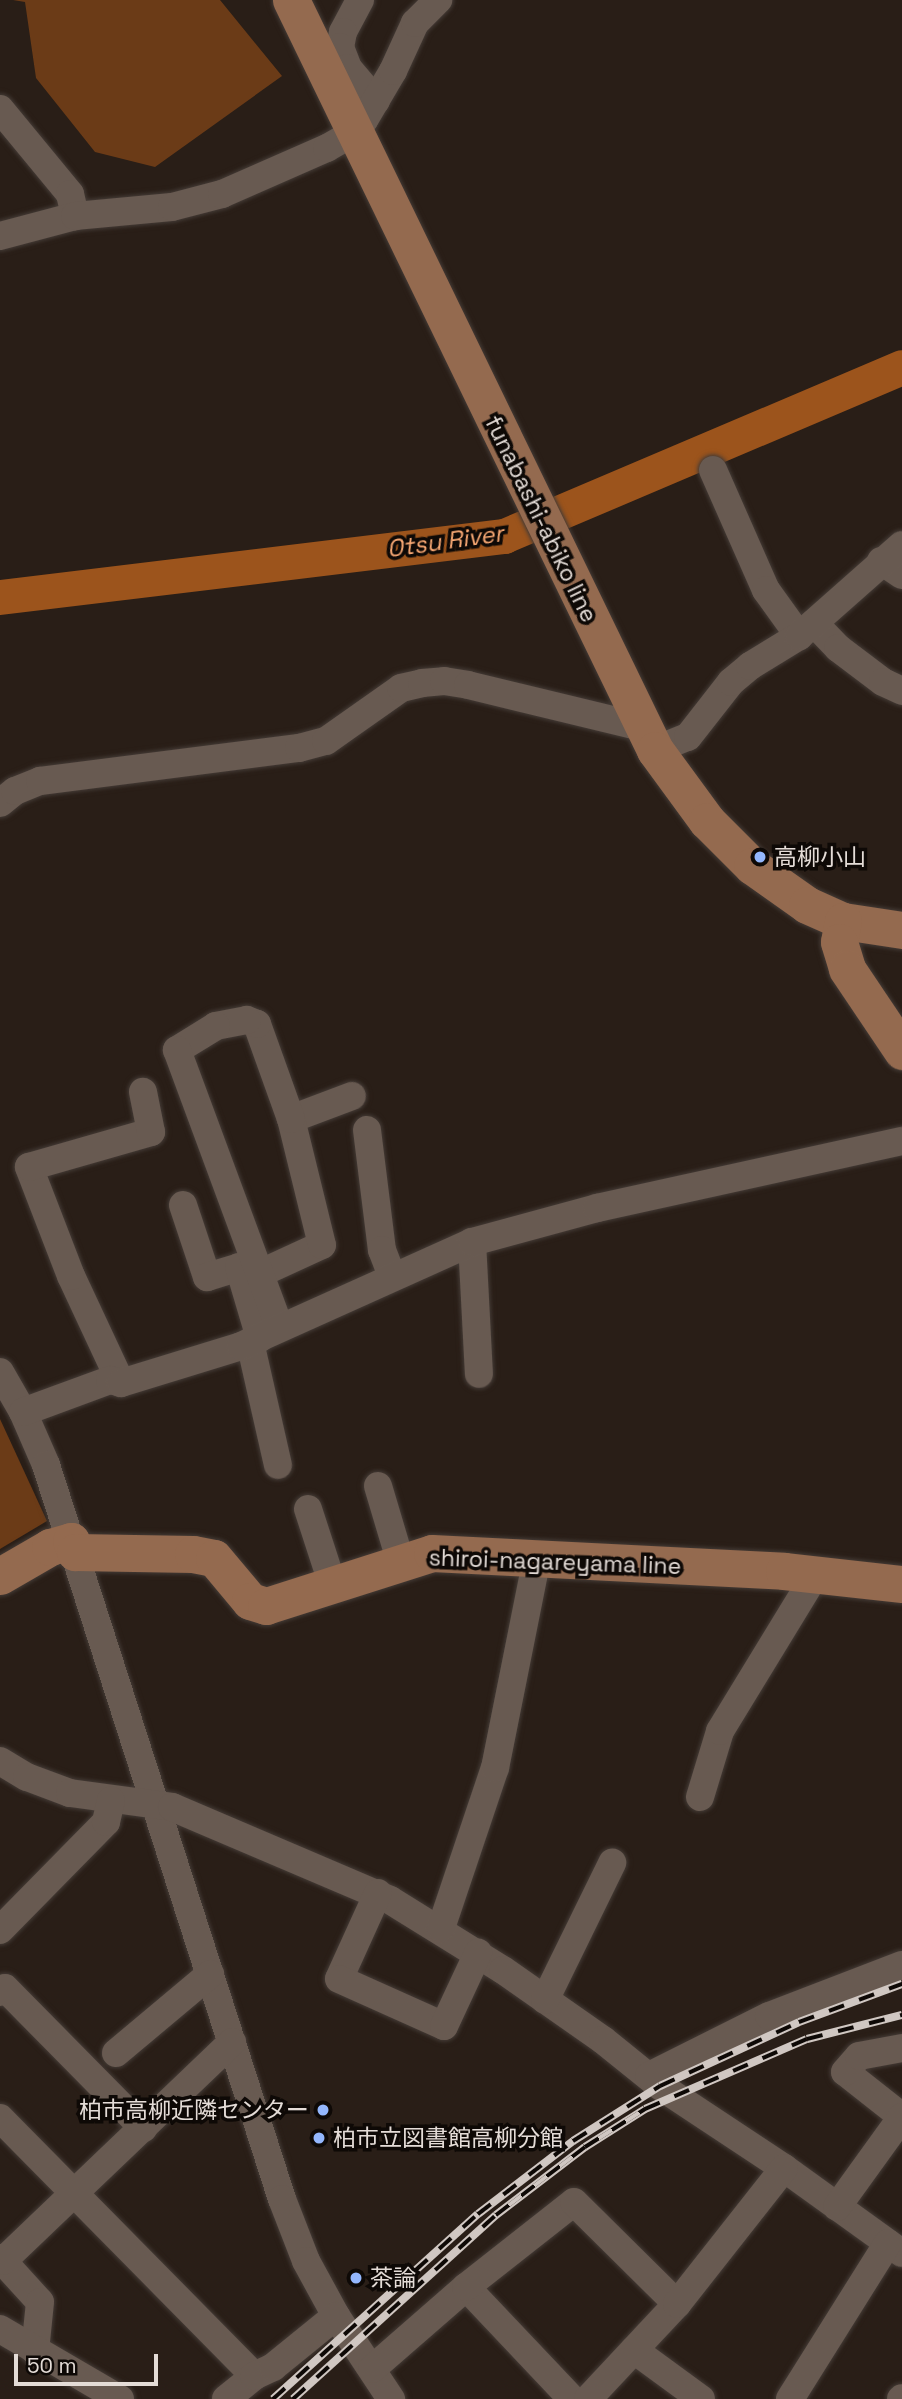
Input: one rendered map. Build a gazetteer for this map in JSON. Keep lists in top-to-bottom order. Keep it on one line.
{"streets":{"main road":["funabashi-abiko line","shiroi-nagareyama line"]},"water":["Otsu River"],"places":["高柳小山","柏市高柳近隣センター","柏市立図書館高柳分館","茶論"],"scale_bar":"50 m"}
